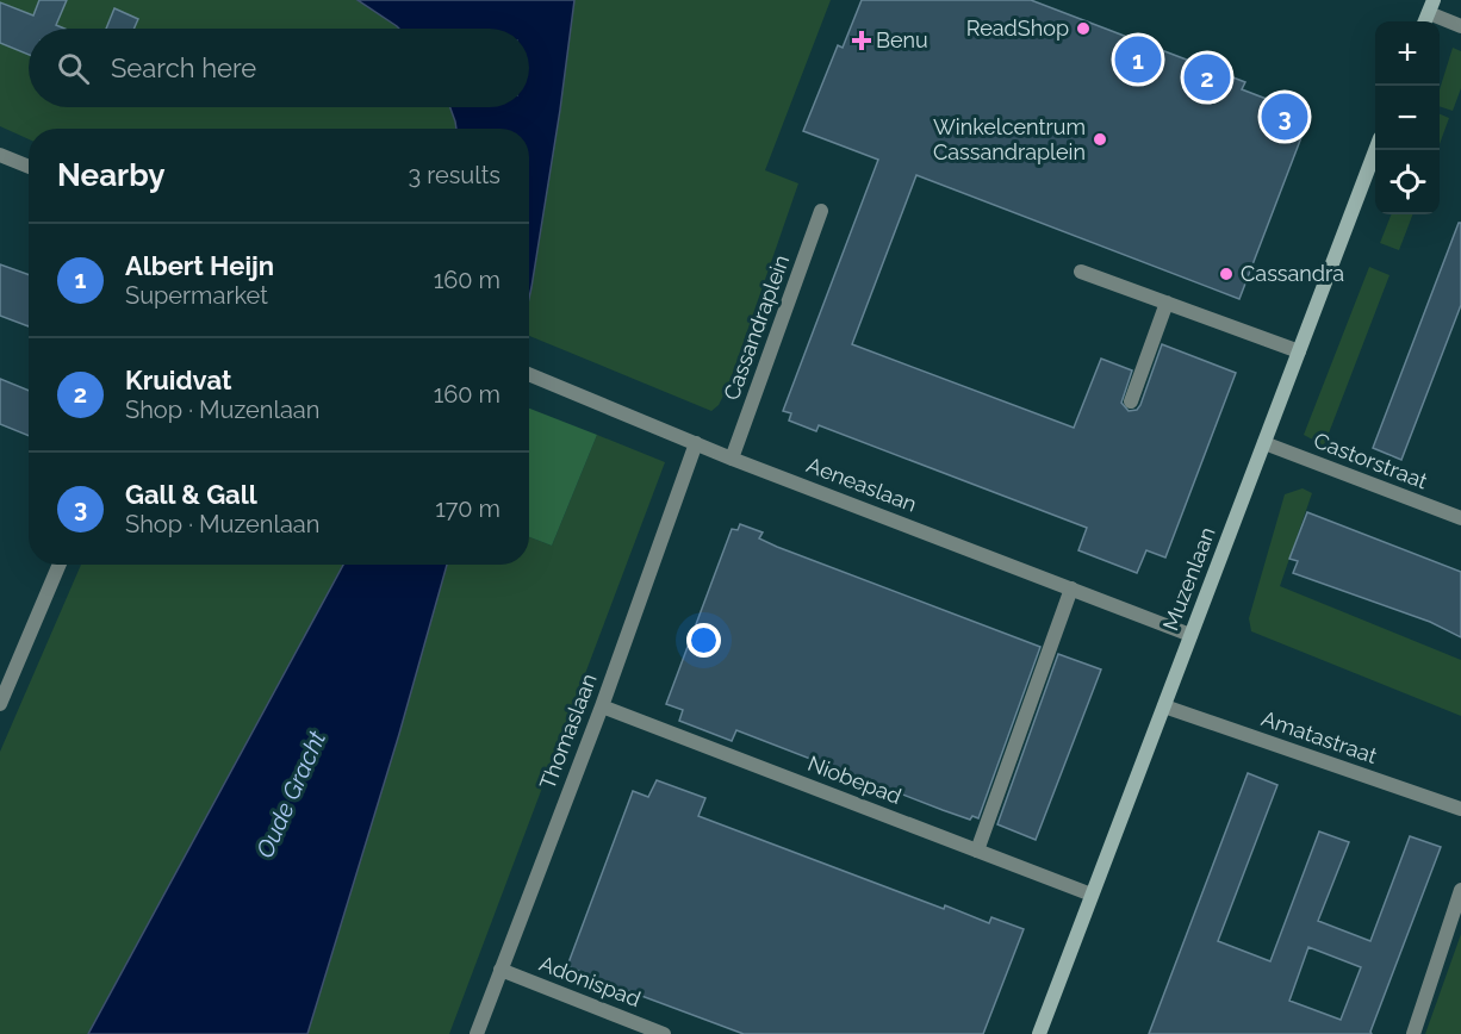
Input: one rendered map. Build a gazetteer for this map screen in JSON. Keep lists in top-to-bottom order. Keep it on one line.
{"streets":{"street":["Cassandraplein","Castorstraat","Aeneaslaan","Muzenlaan","Thomaslaan","Amatastraat","Niobepad","Adonispad"]},"crossings":[["Cassandraplein","Aeneaslaan"],["Castorstraat","Muzenlaan"],["Aeneaslaan","Muzenlaan"],["Aeneaslaan","Thomaslaan"],["Muzenlaan","Amatastraat"],["Muzenlaan","Niobepad"],["Thomaslaan","Niobepad"],["Thomaslaan","Adonispad"]],"water":["Oude Gracht"],"places":{"other":["ReadShop","Winkelcentrum Cassandraplein","Cassandra"],"health":["Benu"]},"page":{"map_buttons":["+","−"],"search":"Search here","pins":["1","2","3"],"heading":["Nearby","3 results"],"list":[{"mark":"1","name":"Albert Heijn","note":"Supermarket","value":"160 m"},{"mark":"2","name":"Kruidvat","note":"Shop · Muzenlaan","value":"160 m"},{"mark":"3","name":"Gall & Gall","note":"Shop · Muzenlaan","value":"170 m"}]}}
